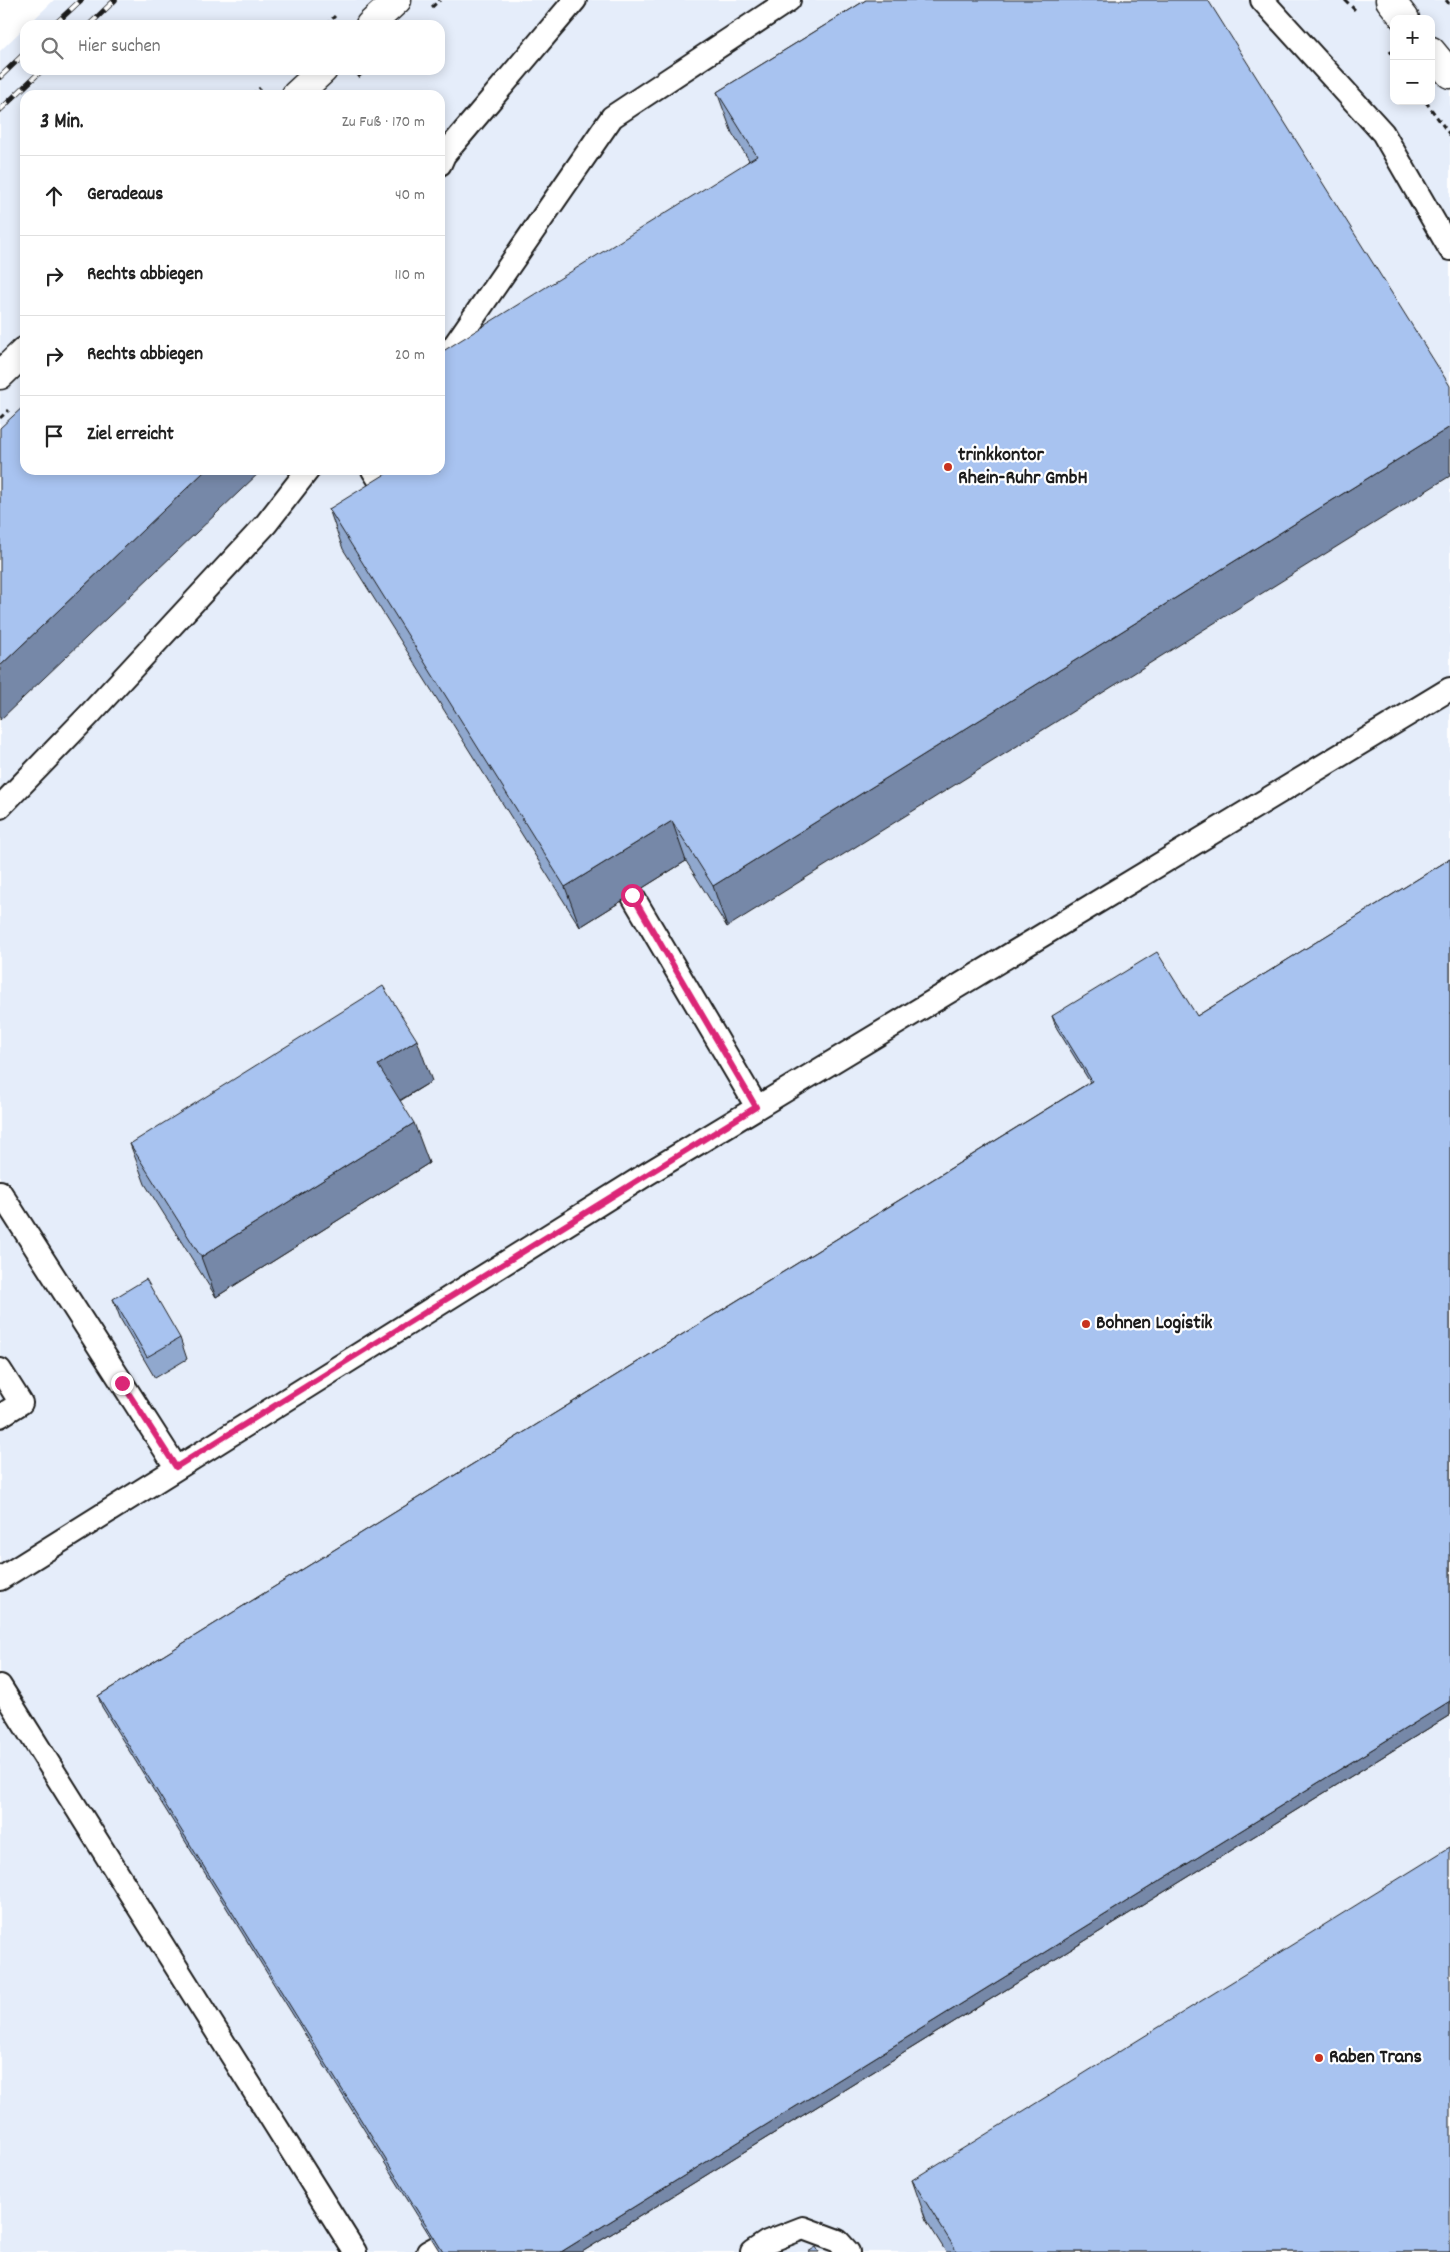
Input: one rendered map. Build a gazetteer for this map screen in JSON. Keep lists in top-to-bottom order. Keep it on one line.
{"places":["trinkkontor Rhein-Ruhr GmbH","Bohnen Logistik","Raben Trans"],"page":{"map_buttons":["+","−"],"search":"Hier suchen","heading":["3 Min.","Zu Fuß · 170 m"],"list":[["Geradeaus","40 m"],["Rechts abbiegen","110 m"],["Rechts abbiegen","20 m"],"Ziel erreicht"]}}
